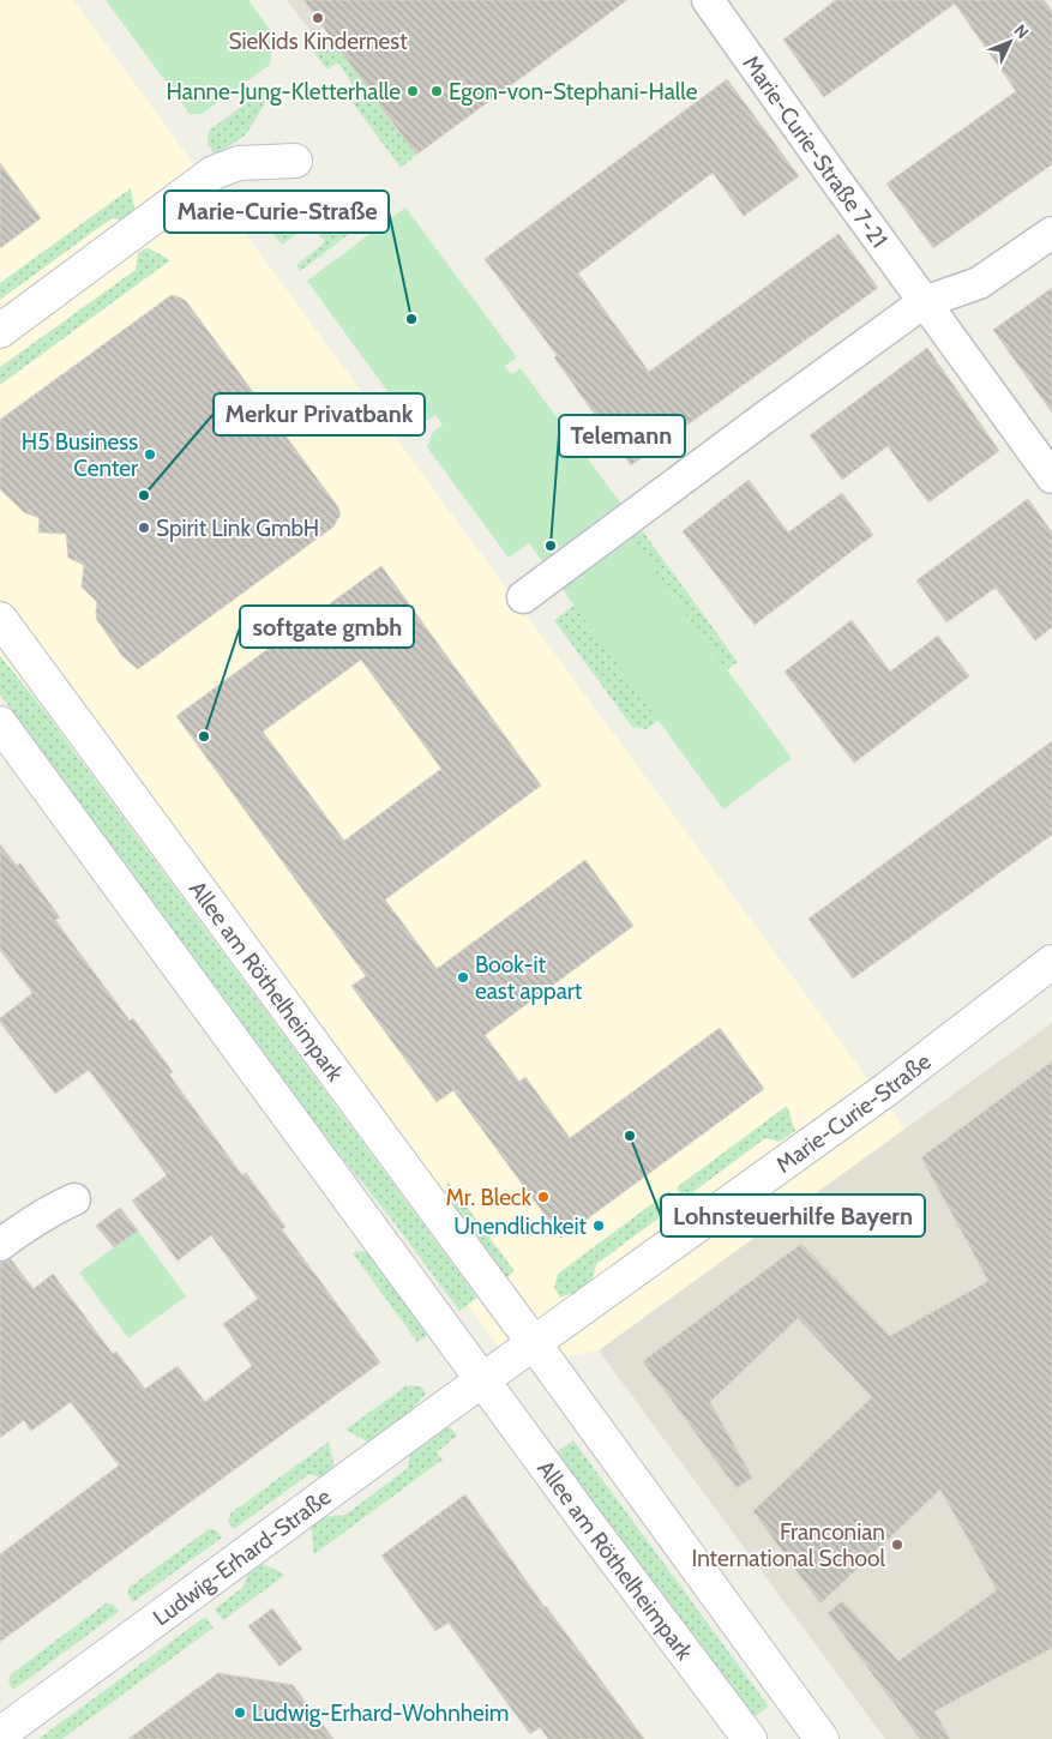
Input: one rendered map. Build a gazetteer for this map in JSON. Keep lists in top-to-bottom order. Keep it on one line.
{"streets":{"street":["Marie-Curie-Straße 7-21","Allee am Röthelheimpark","Marie-Curie-Straße","Ludwig-Erhard-Straße"]},"crossings":[["Allee am Röthelheimpark","Marie-Curie-Straße"],["Allee am Röthelheimpark","Ludwig-Erhard-Straße"]],"places":["SieKids Kindernest","Hanne-Jung-Kletterhalle","Egon-von-Stephani-Halle","Marie-Curie-Straße","H5 Business Center","Merkur Privatbank","Spirit Link GmbH","Telemann","softgate gmbh","Book-it east appart","Lohnsteuerhilfe Bayern","Mr. Bleck","Unendlichkeit","Franconian International School","Ludwig-Erhard-Wohnheim"],"north":"top right"}
